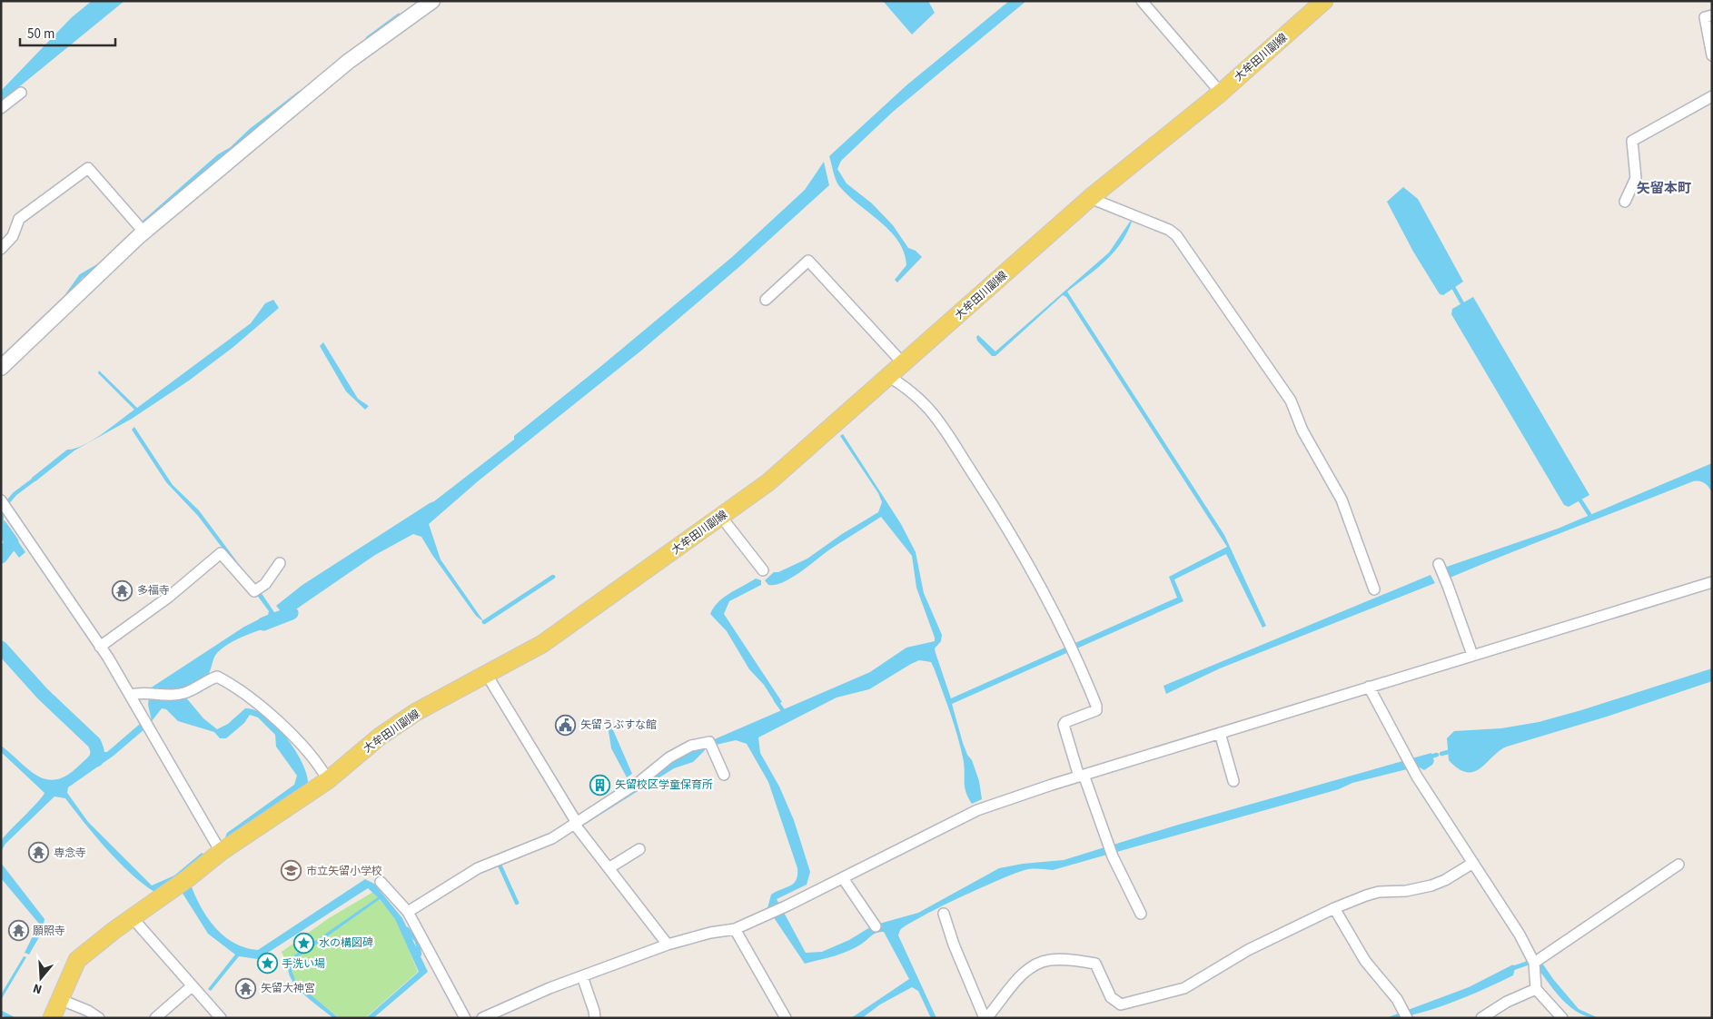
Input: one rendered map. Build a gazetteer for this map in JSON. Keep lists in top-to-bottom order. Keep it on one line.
{"streets":{"main road":["大牟田川副線"]},"districts":["矢留本町"],"places":{"temple":["多福寺","専念寺","願照寺","矢留大神宮"],"public building":["矢留うぶすな館"],"building":["矢留校区学童保育所"],"school or university":["市立矢留小学校"],"place":["水の構図碑","手洗い場"]},"scale_bar":"50 m","north":"bottom"}
